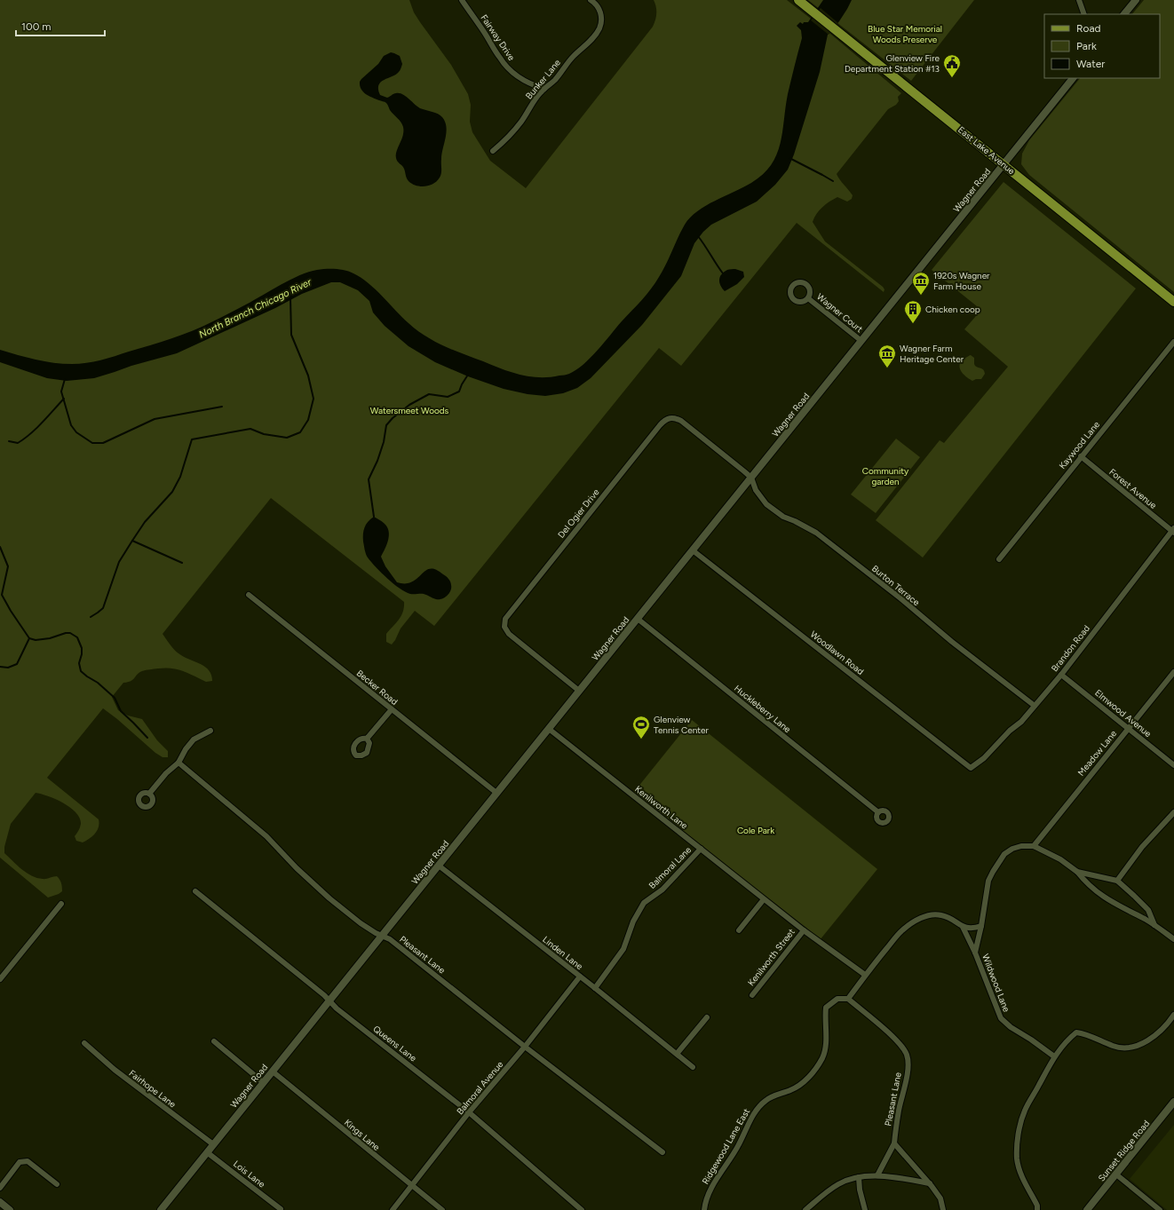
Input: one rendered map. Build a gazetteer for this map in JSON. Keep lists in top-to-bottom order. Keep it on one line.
{"streets":{"main road":["East Lake Avenue"],"street":["Fairway Drive","Bunker Lane","Wagner Road","Wagner Court","Kaywood Lane","Forest Avenue","Del Ogier Drive","Burton Terrace","Brandon Road","Woodlawn Road","Becker Road","Huckleberry Lane","Elmwood Avenue","Meadow Lane","Kenilworth Lane","Balmoral Lane","Linden Lane","Pleasant Lane","Kenilworth Street","Wildwood Lane","Queens Lane","Balmoral Avenue","Fairhope Lane","Kings Lane","Ridgewood Lane East","Sunset Ridge Road","Lois Lane"]},"crossings":[["Fairway Drive","Bunker Lane"],["East Lake Avenue","Wagner Road"],["Wagner Road","Wagner Court"],["Wagner Road","Del Ogier Drive"],["Wagner Road","Burton Terrace"],["Wagner Road","Woodlawn Road"],["Wagner Road","Becker Road"],["Wagner Road","Huckleberry Lane"],["Wagner Road","Kenilworth Lane"],["Wagner Road","Linden Lane"],["Wagner Road","Pleasant Lane"],["Wagner Road","Queens Lane"],["Wagner Road","Fairhope Lane"],["Wagner Road","Kings Lane"],["Wagner Road","Lois Lane"],["Kaywood Lane","Forest Avenue"],["Forest Avenue","Brandon Road"],["Del Ogier Drive","Burton Terrace"],["Burton Terrace","Brandon Road"],["Brandon Road","Woodlawn Road"],["Brandon Road","Elmwood Avenue"],["Elmwood Avenue","Meadow Lane"],["Kenilworth Lane","Balmoral Lane"],["Kenilworth Lane","Kenilworth Street"],["Balmoral Lane","Linden Lane"],["Linden Lane","Balmoral Avenue"],["Pleasant Lane","Balmoral Avenue"],["Pleasant Lane","Ridgewood Lane East"],["Queens Lane","Balmoral Avenue"],["Balmoral Avenue","Kings Lane"]],"water":["North Branch Chicago River"],"parks":["Blue Star Memorial Woods Preserve","Watersmeet Woods","Community garden","Cole Park"],"places":{"public building":["Glenview Fire Department Station #13"],"museum":["1920s Wagner Farm House","Wagner Farm Heritage Center"],"building":["Chicken coop"],"sports":["Glenview Tennis Center"]},"legend":["Road","Park","Water"],"scale_bar":"100 m"}
